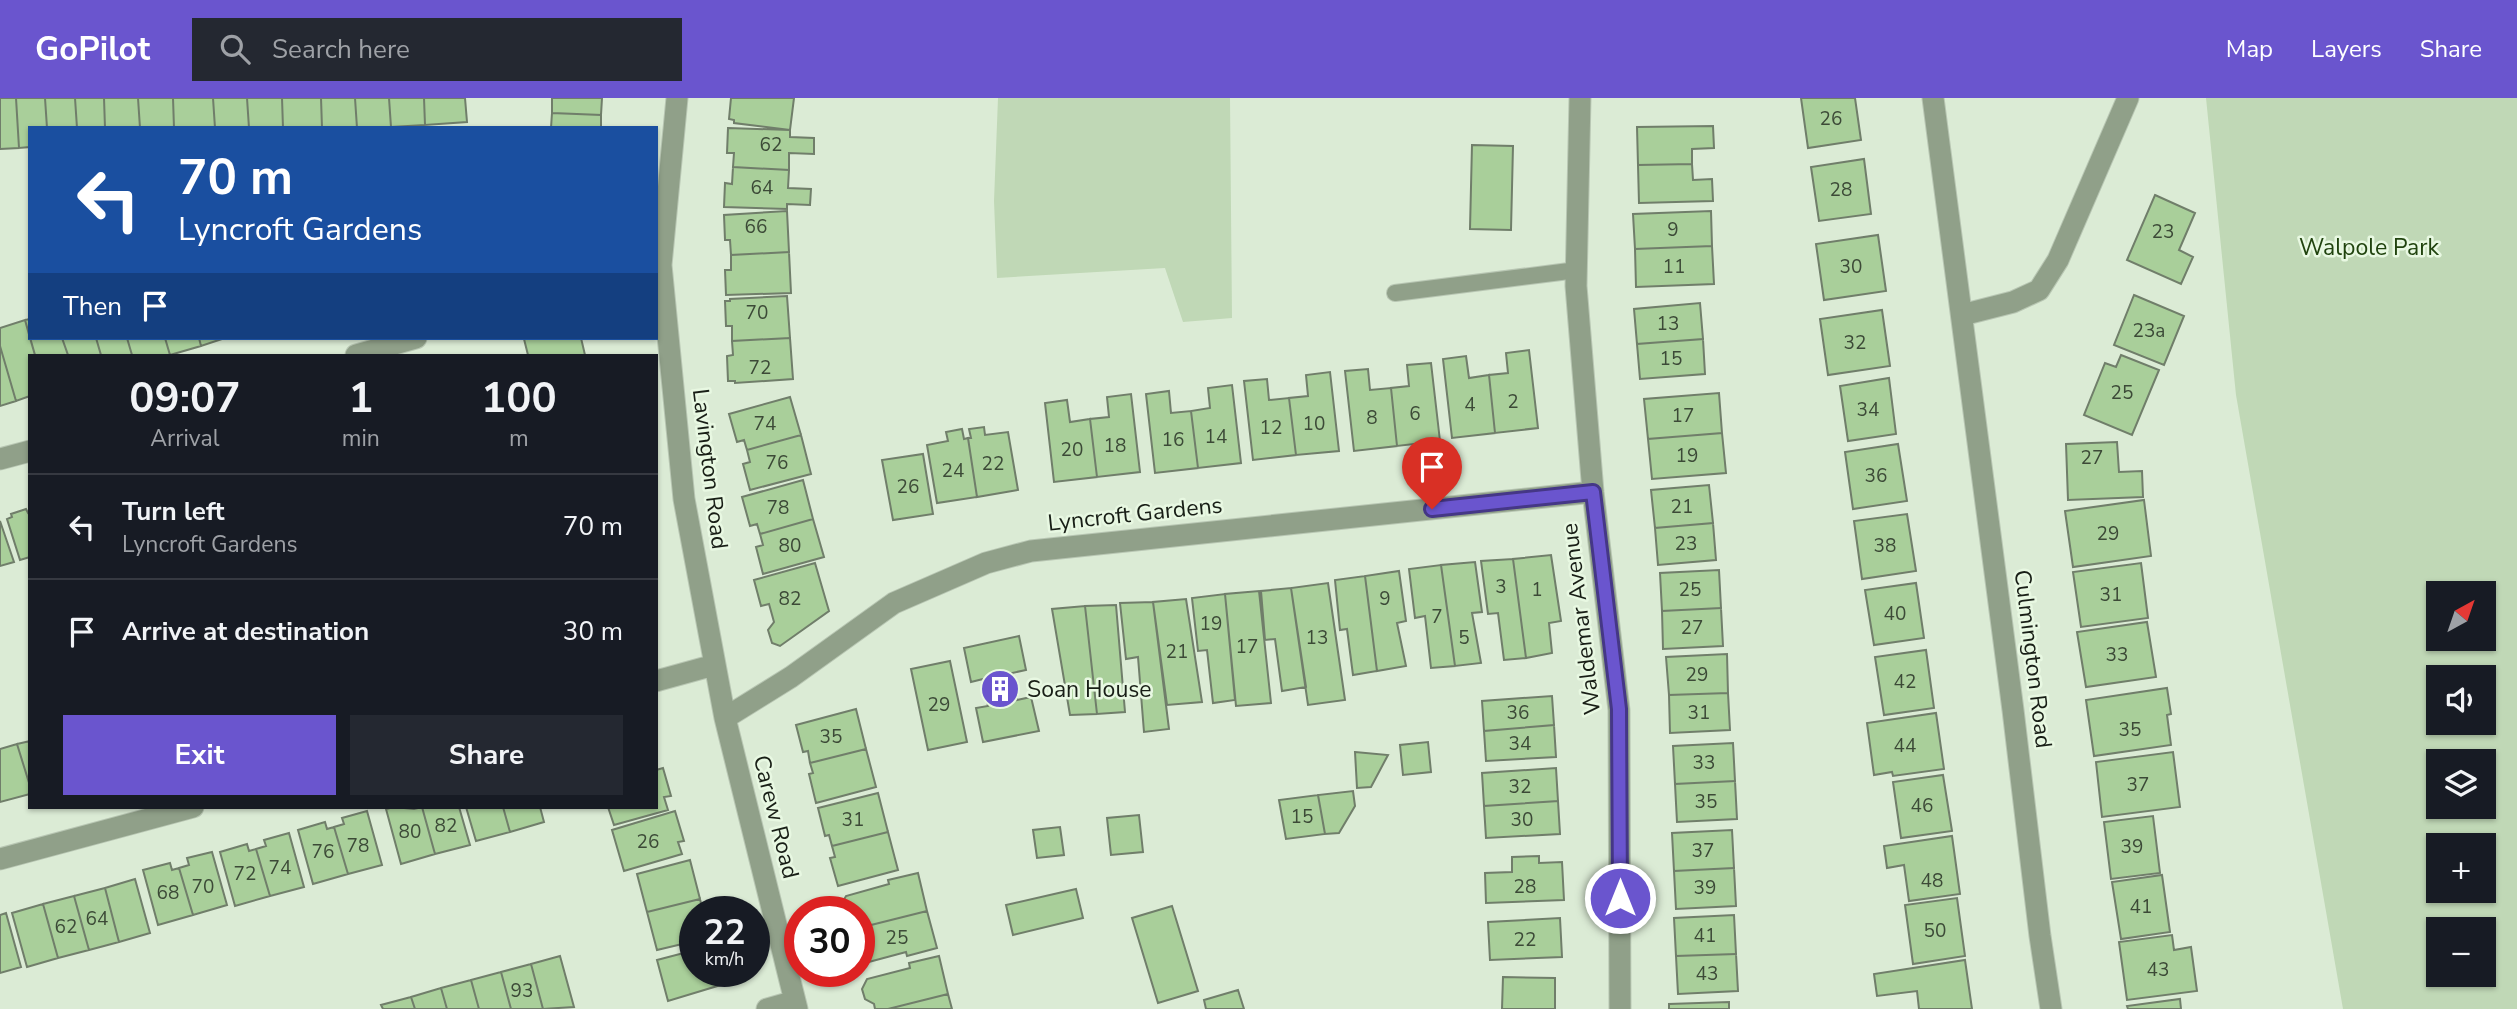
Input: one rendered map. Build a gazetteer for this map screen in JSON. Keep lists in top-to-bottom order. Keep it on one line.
{"streets":{"street":["Lavington Road","Lyncroft Gardens","Waldemar Avenue","Culmington Road","Carew Road"]},"crossings":[["Lavington Road","Lyncroft Gardens"],["Lavington Road","Carew Road"],["Lyncroft Gardens","Waldemar Avenue"],["Lyncroft Gardens","Carew Road"]],"parks":["Walpole Park"],"places":{"building":["Soan House"]},"house_numbers":["26","62","64","28","66","9","23","11","30","70","13","23a","32","15","72","25","2","4","34","6","17","8","74","10","12","14","16","18","20","19","27","76","22","24","36","26","21","78","29","23","80","38","3","1","25","31","82","9","40","7","19","27","13","5","17","21","33","29","42","29","36","31","35","35","34","44","33","37","32","35","46","15","31","30","82","80","26","78","39","37","76","74","72","48","70","28","39","68","41","64","62","50","41","25","22","43","43","93"],"north":"top right","page":{"header":"GoPilot","search":"Search here","nav":["Map","Layers","Share"],"turn":["70 m","Lyncroft Gardens"],"then":"Then","eta":["09:07","Arrival","1","min","100","m"],"list":[{"name":"Turn left","note":"Lyncroft Gardens","value":"70 m"},{"name":"Arrive at destination","value":"30 m"}],"map_buttons":["+","−"],"buttons":["Exit","Share"],"speed":"22 km/h","limit":"30"}}
